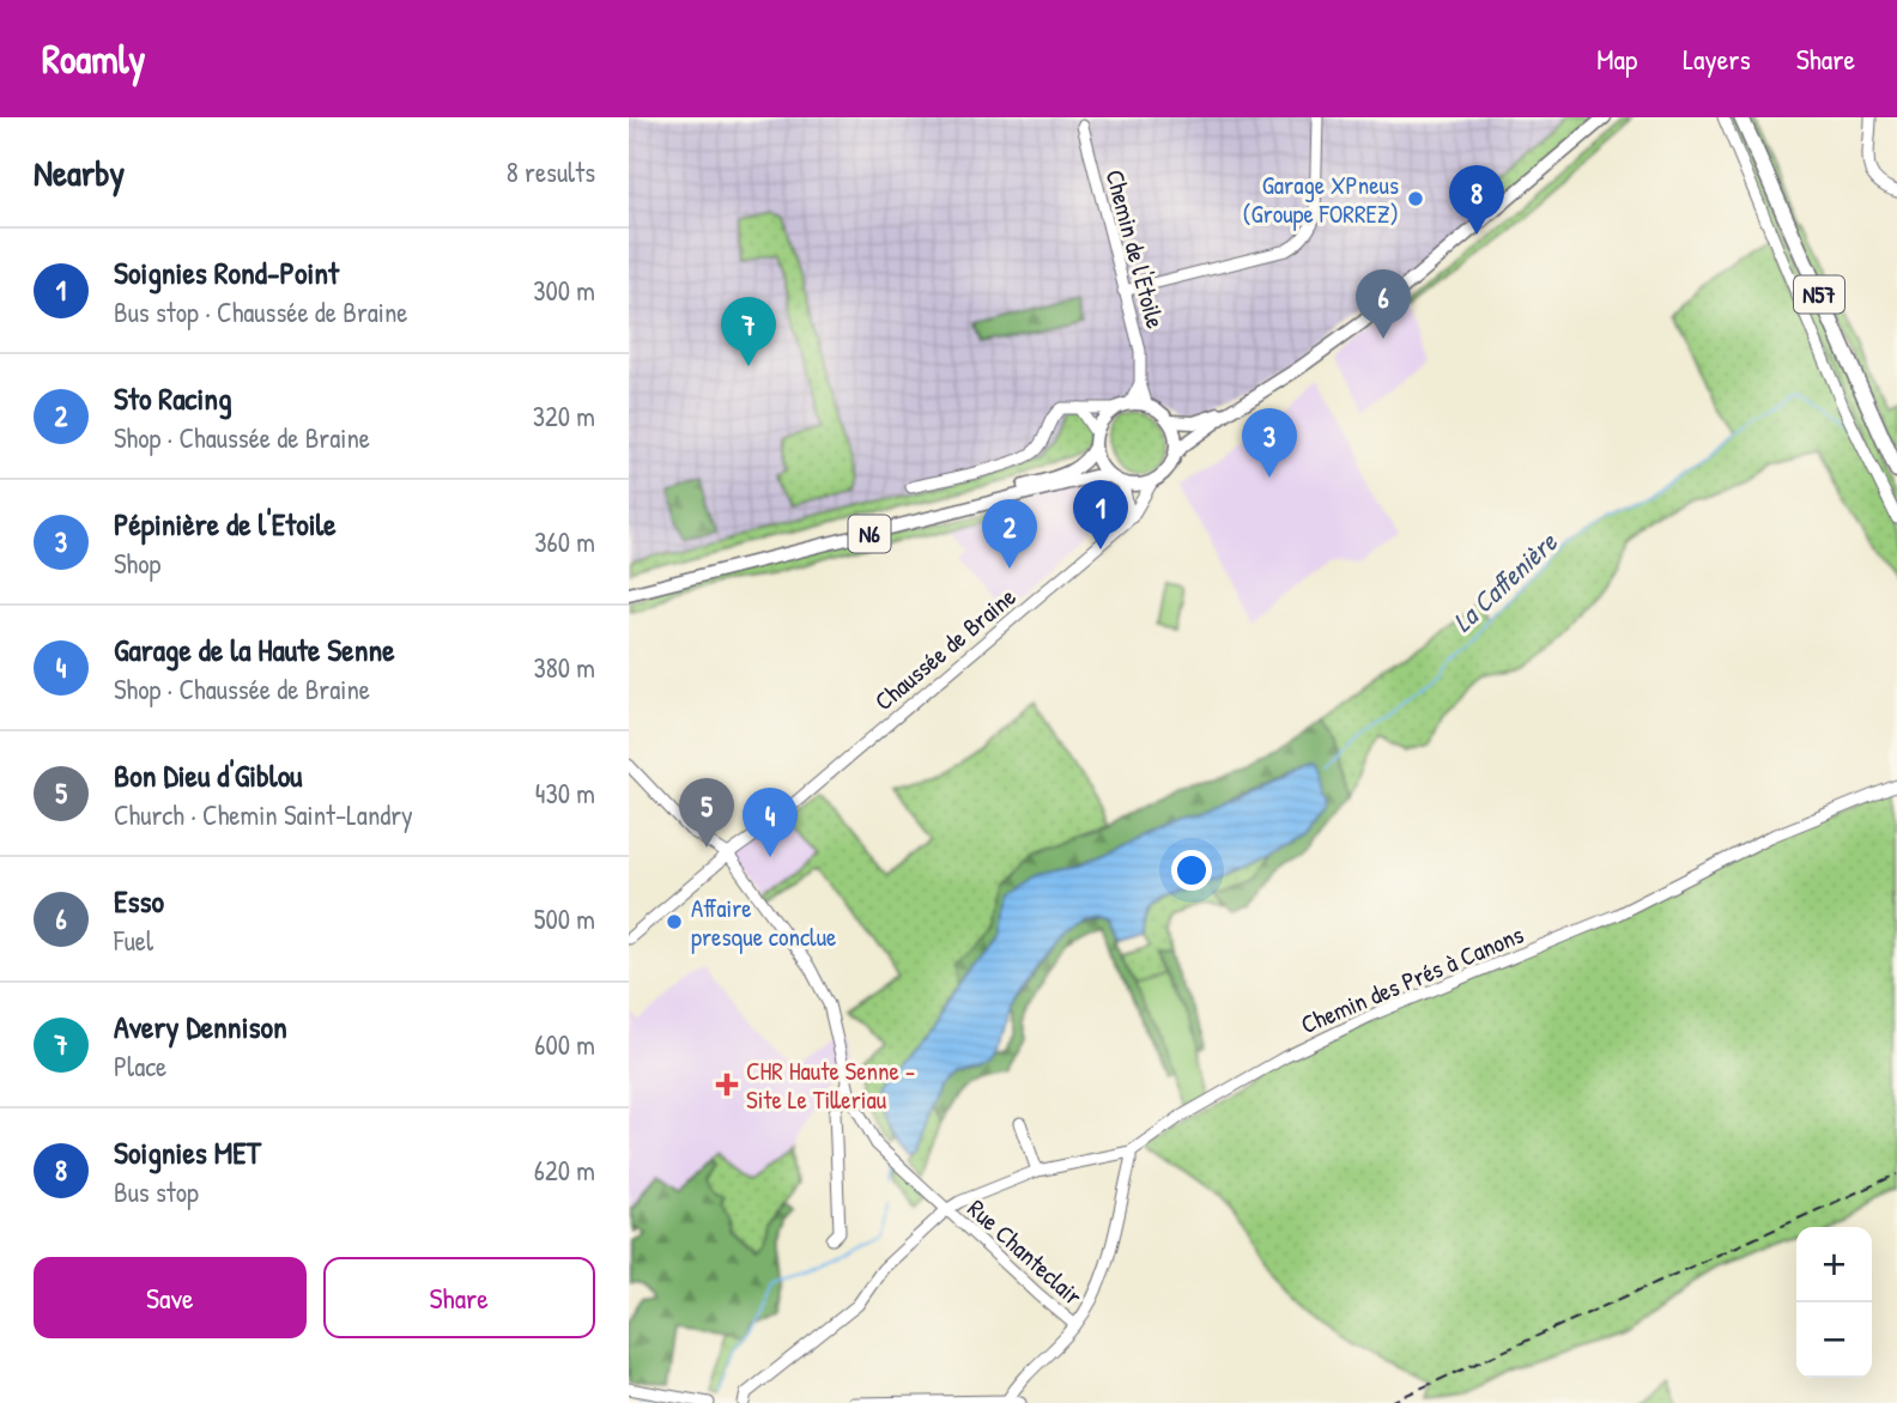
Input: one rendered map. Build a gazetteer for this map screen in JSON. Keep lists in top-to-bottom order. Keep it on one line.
{"streets":{"highway":["N57"],"main road":["N6"],"street":["Chemin de l'Etoile","Chaussée de Braine","Chemin des Prés à Canons","Rue Chanteclair"]},"crossings":[["Chemin de l'Etoile","N6"],["Chemin de l'Etoile","Chaussée de Braine"],["N6","Chaussée de Braine"],["Chaussée de Braine","Rue Chanteclair"],["Chemin des Prés à Canons","Rue Chanteclair"]],"water":["La Caffenière"],"places":{"other":["Garage XPneus (Groupe FORREZ)","Affaire presque conclue"],"health":["CHR Haute Senne - Site Le Tilleriau"]},"page":{"header":"Roamly","nav":["Map","Layers","Share"],"heading":["Nearby","8 results"],"pins":["8","6","7","3","1","2","5","4"],"list":[{"mark":"1","name":"Soignies Rond-Point","note":"Bus stop · Chaussée de Braine","value":"300 m"},{"mark":"2","name":"Sto Racing","note":"Shop · Chaussée de Braine","value":"320 m"},{"mark":"3","name":"Pépinière de l'Etoile","note":"Shop","value":"360 m"},{"mark":"4","name":"Garage de la Haute Senne","note":"Shop · Chaussée de Braine","value":"380 m"},{"mark":"5","name":"Bon Dieu d'Giblou","note":"Church · Chemin Saint-Landry","value":"430 m"},{"mark":"6","name":"Esso","note":"Fuel","value":"500 m"},{"mark":"7","name":"Avery Dennison","note":"Place","value":"600 m"},{"mark":"8","name":"Soignies MET","note":"Bus stop","value":"620 m"}],"map_buttons":["+","−"],"buttons":["Save","Share"]}}
